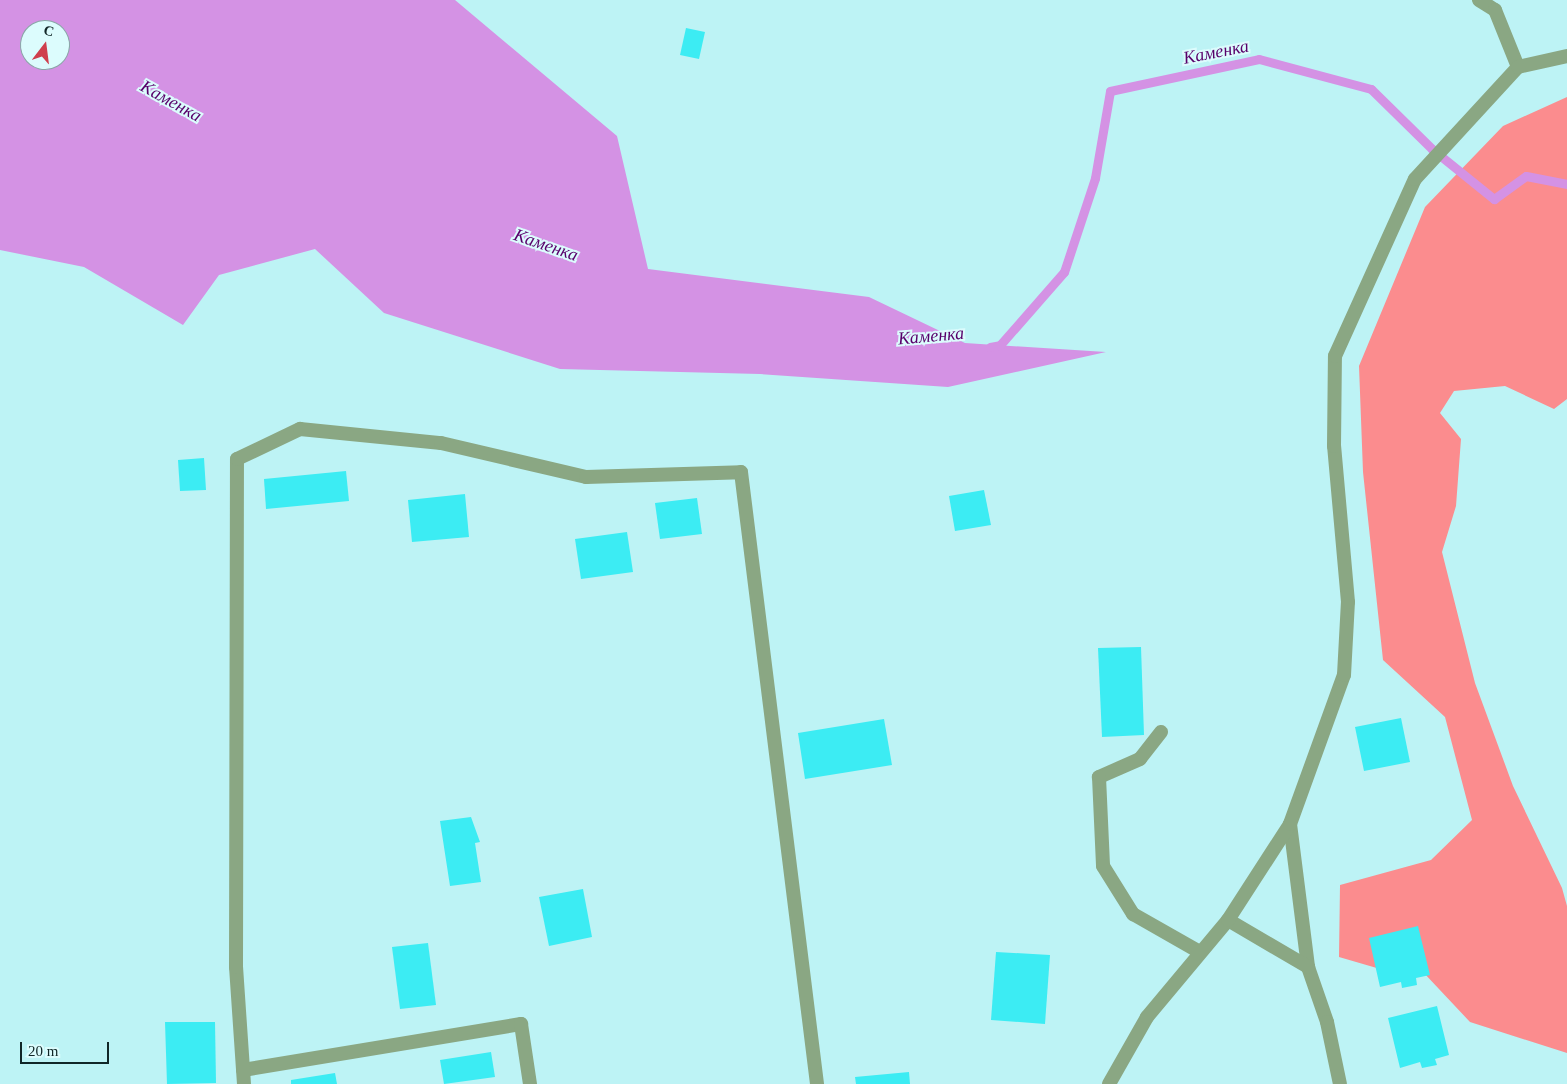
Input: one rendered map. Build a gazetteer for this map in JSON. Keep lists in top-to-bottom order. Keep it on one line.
{"water":["Каменка"],"scale_bar":"20 m","north":"top"}
